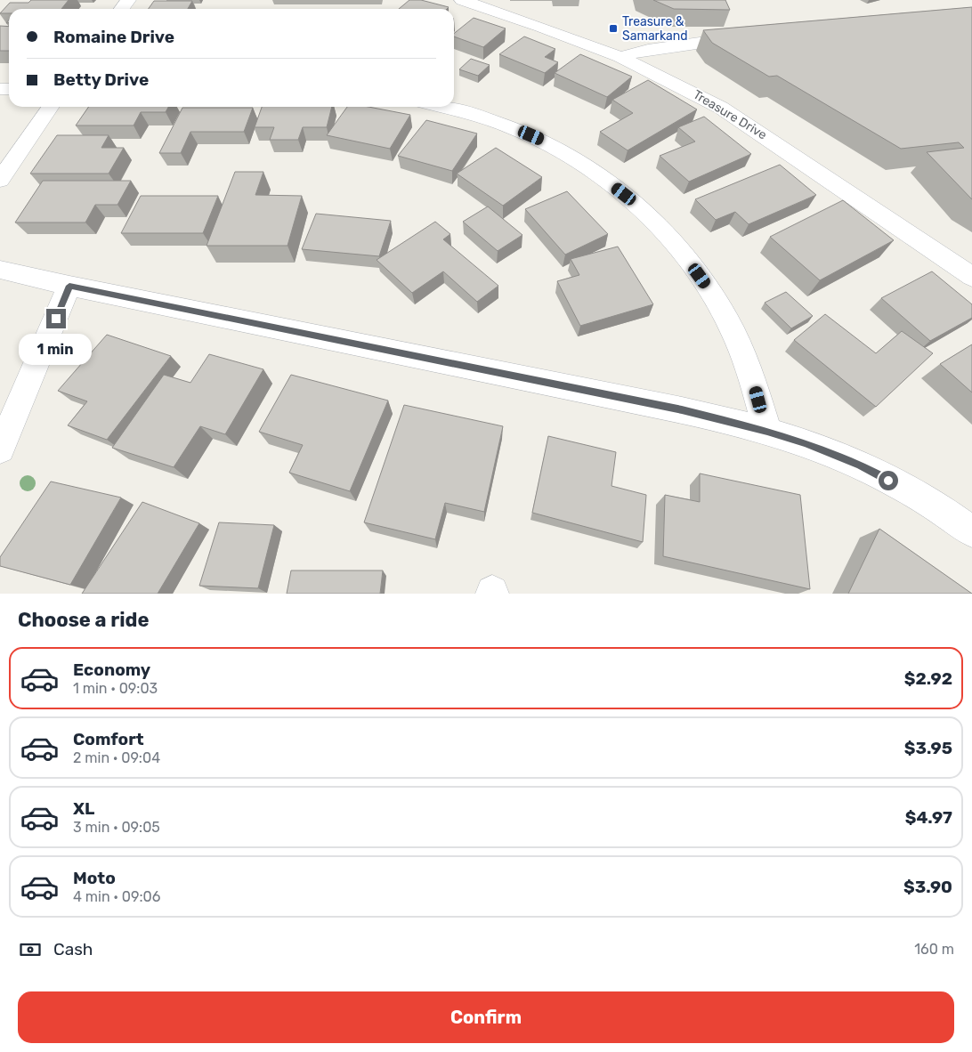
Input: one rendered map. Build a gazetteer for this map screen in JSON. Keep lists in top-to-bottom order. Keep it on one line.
{"streets":{"street":["Treasure Drive"]},"places":{"transit":["Treasure & Samarkand"]},"page":{"banner":["Romaine Drive","Betty Drive"],"bubble":"1 min","heading":"Choose a ride","list":[{"name":"Economy","note":"1 min · 09:03","value":"$2.92"},{"name":"Comfort","note":"2 min · 09:04","value":"$3.95"},{"name":"XL","note":"3 min · 09:05","value":"$4.97"},{"name":"Moto","note":"4 min · 09:06","value":"$3.90"}],"pay":["Cash","160 m"],"buttons":"Confirm"}}
